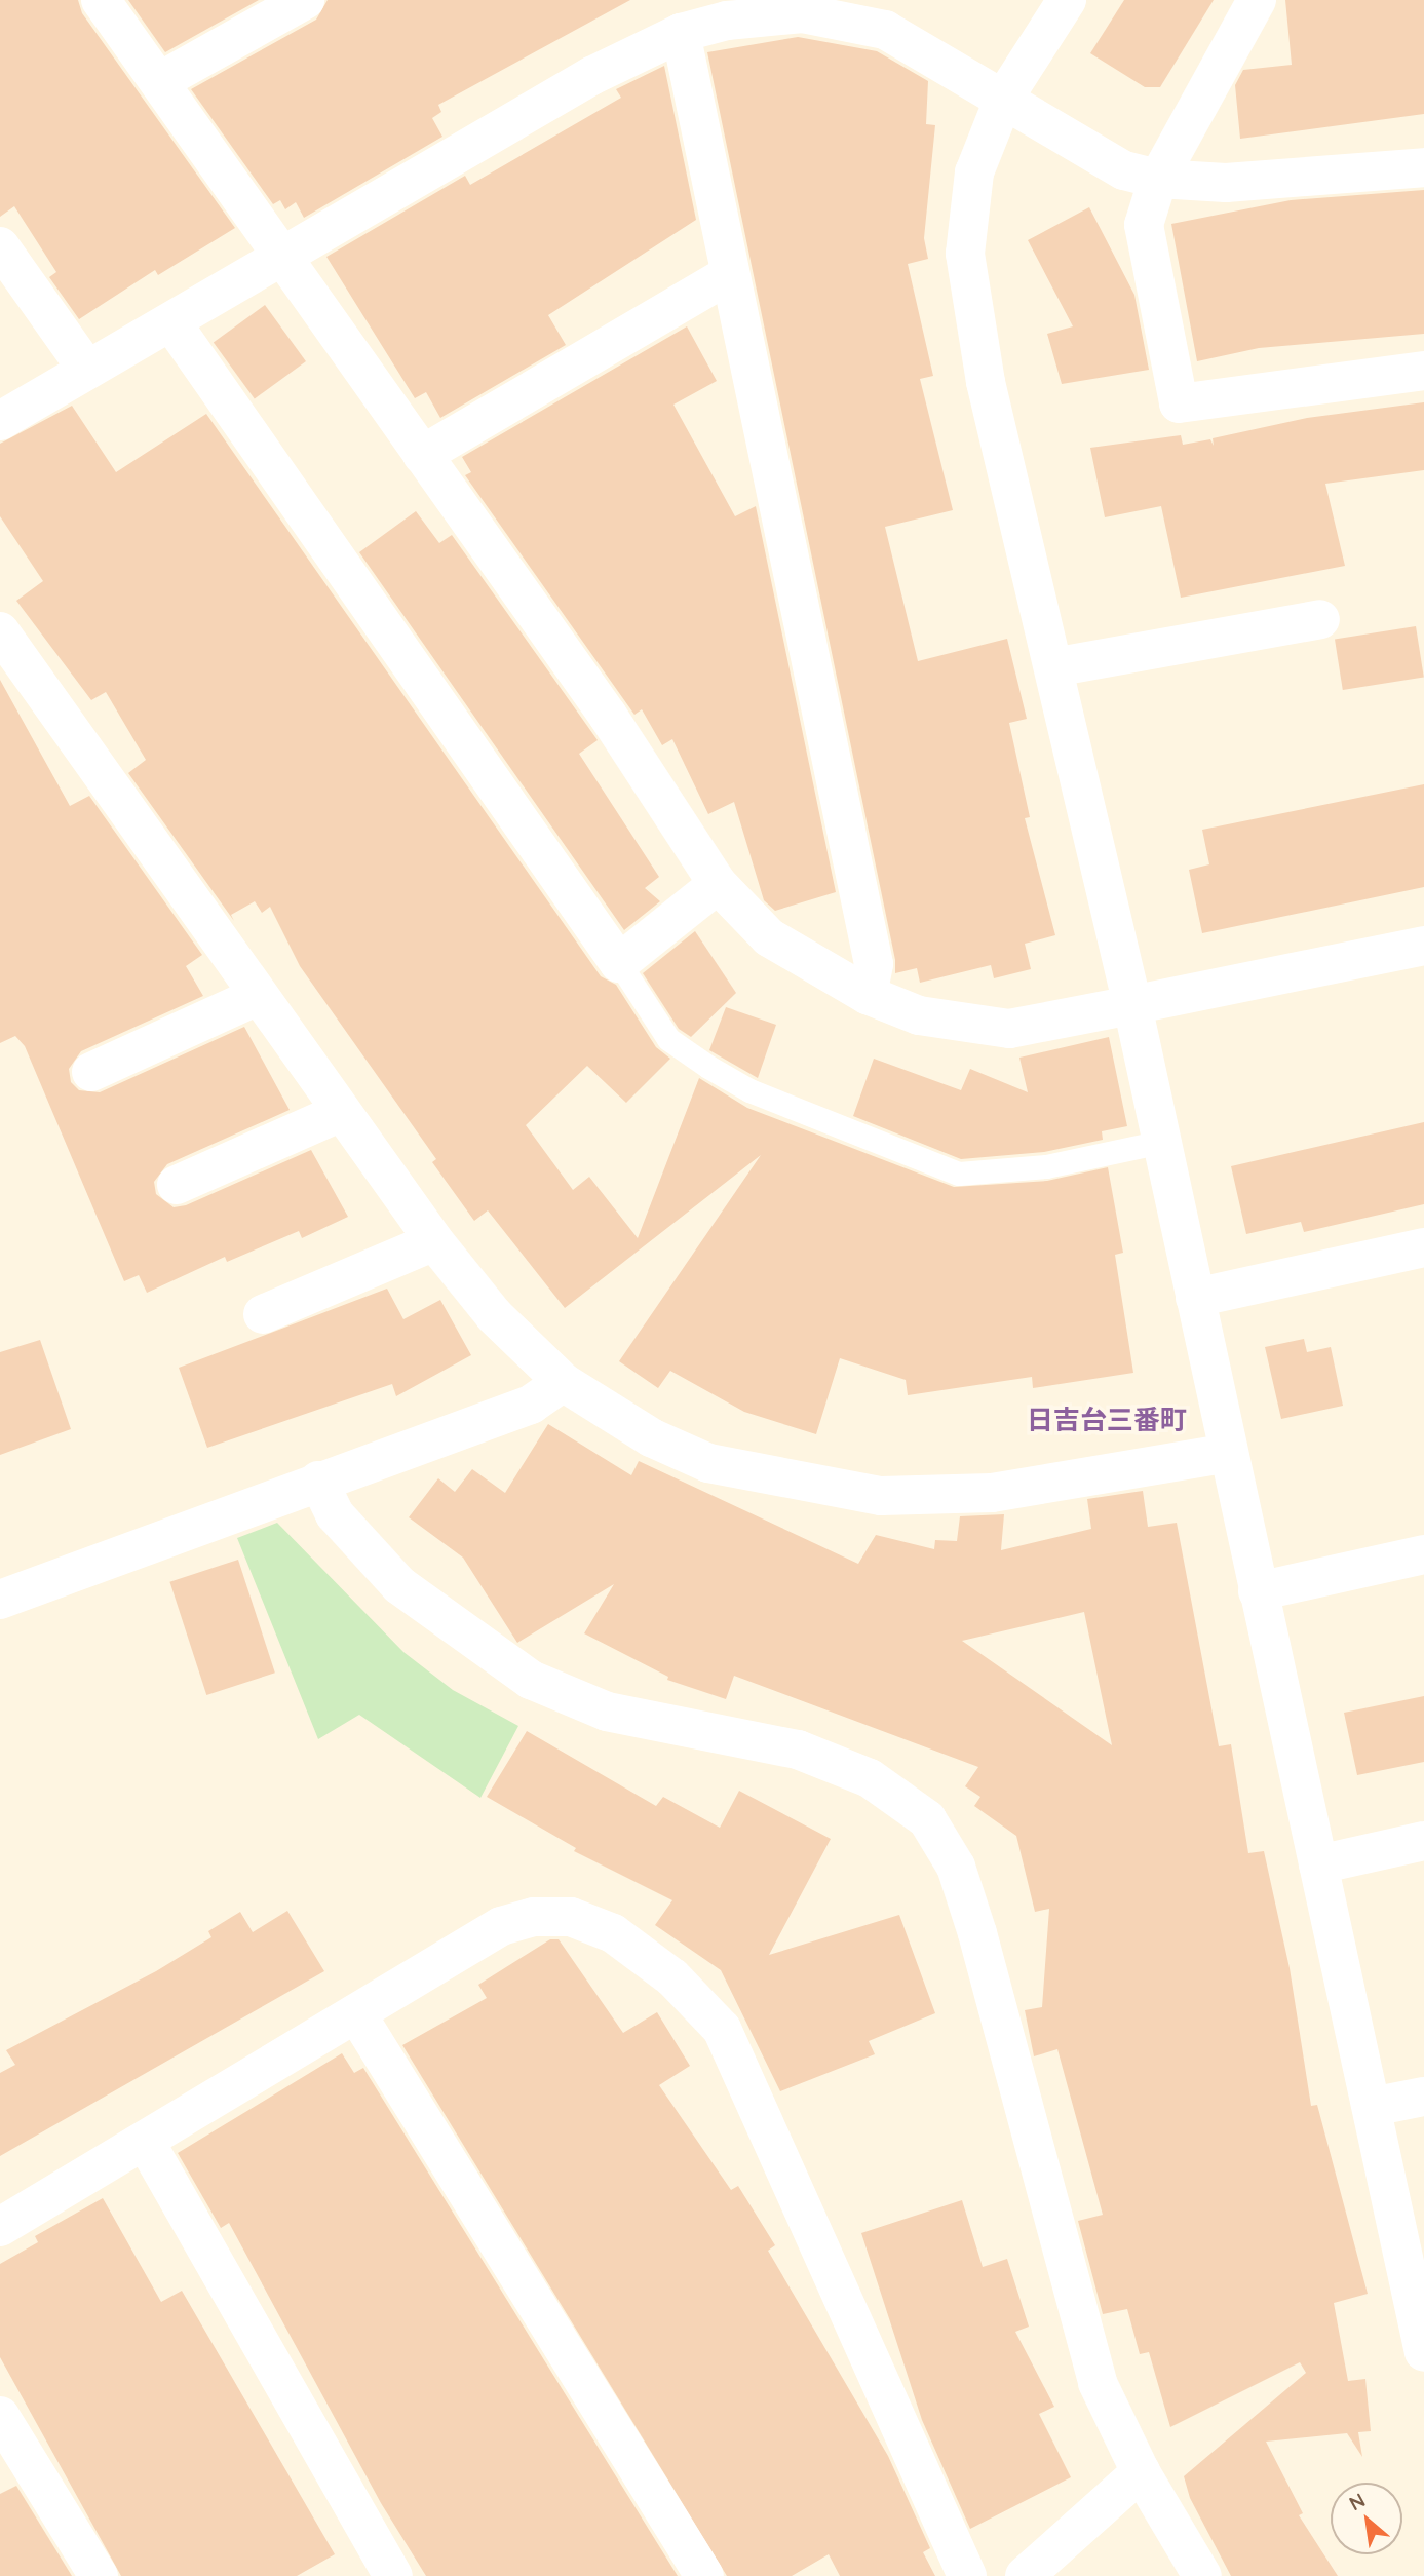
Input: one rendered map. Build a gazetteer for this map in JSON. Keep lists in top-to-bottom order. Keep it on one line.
{"districts":["日吉台三番町"],"north":"top left"}
